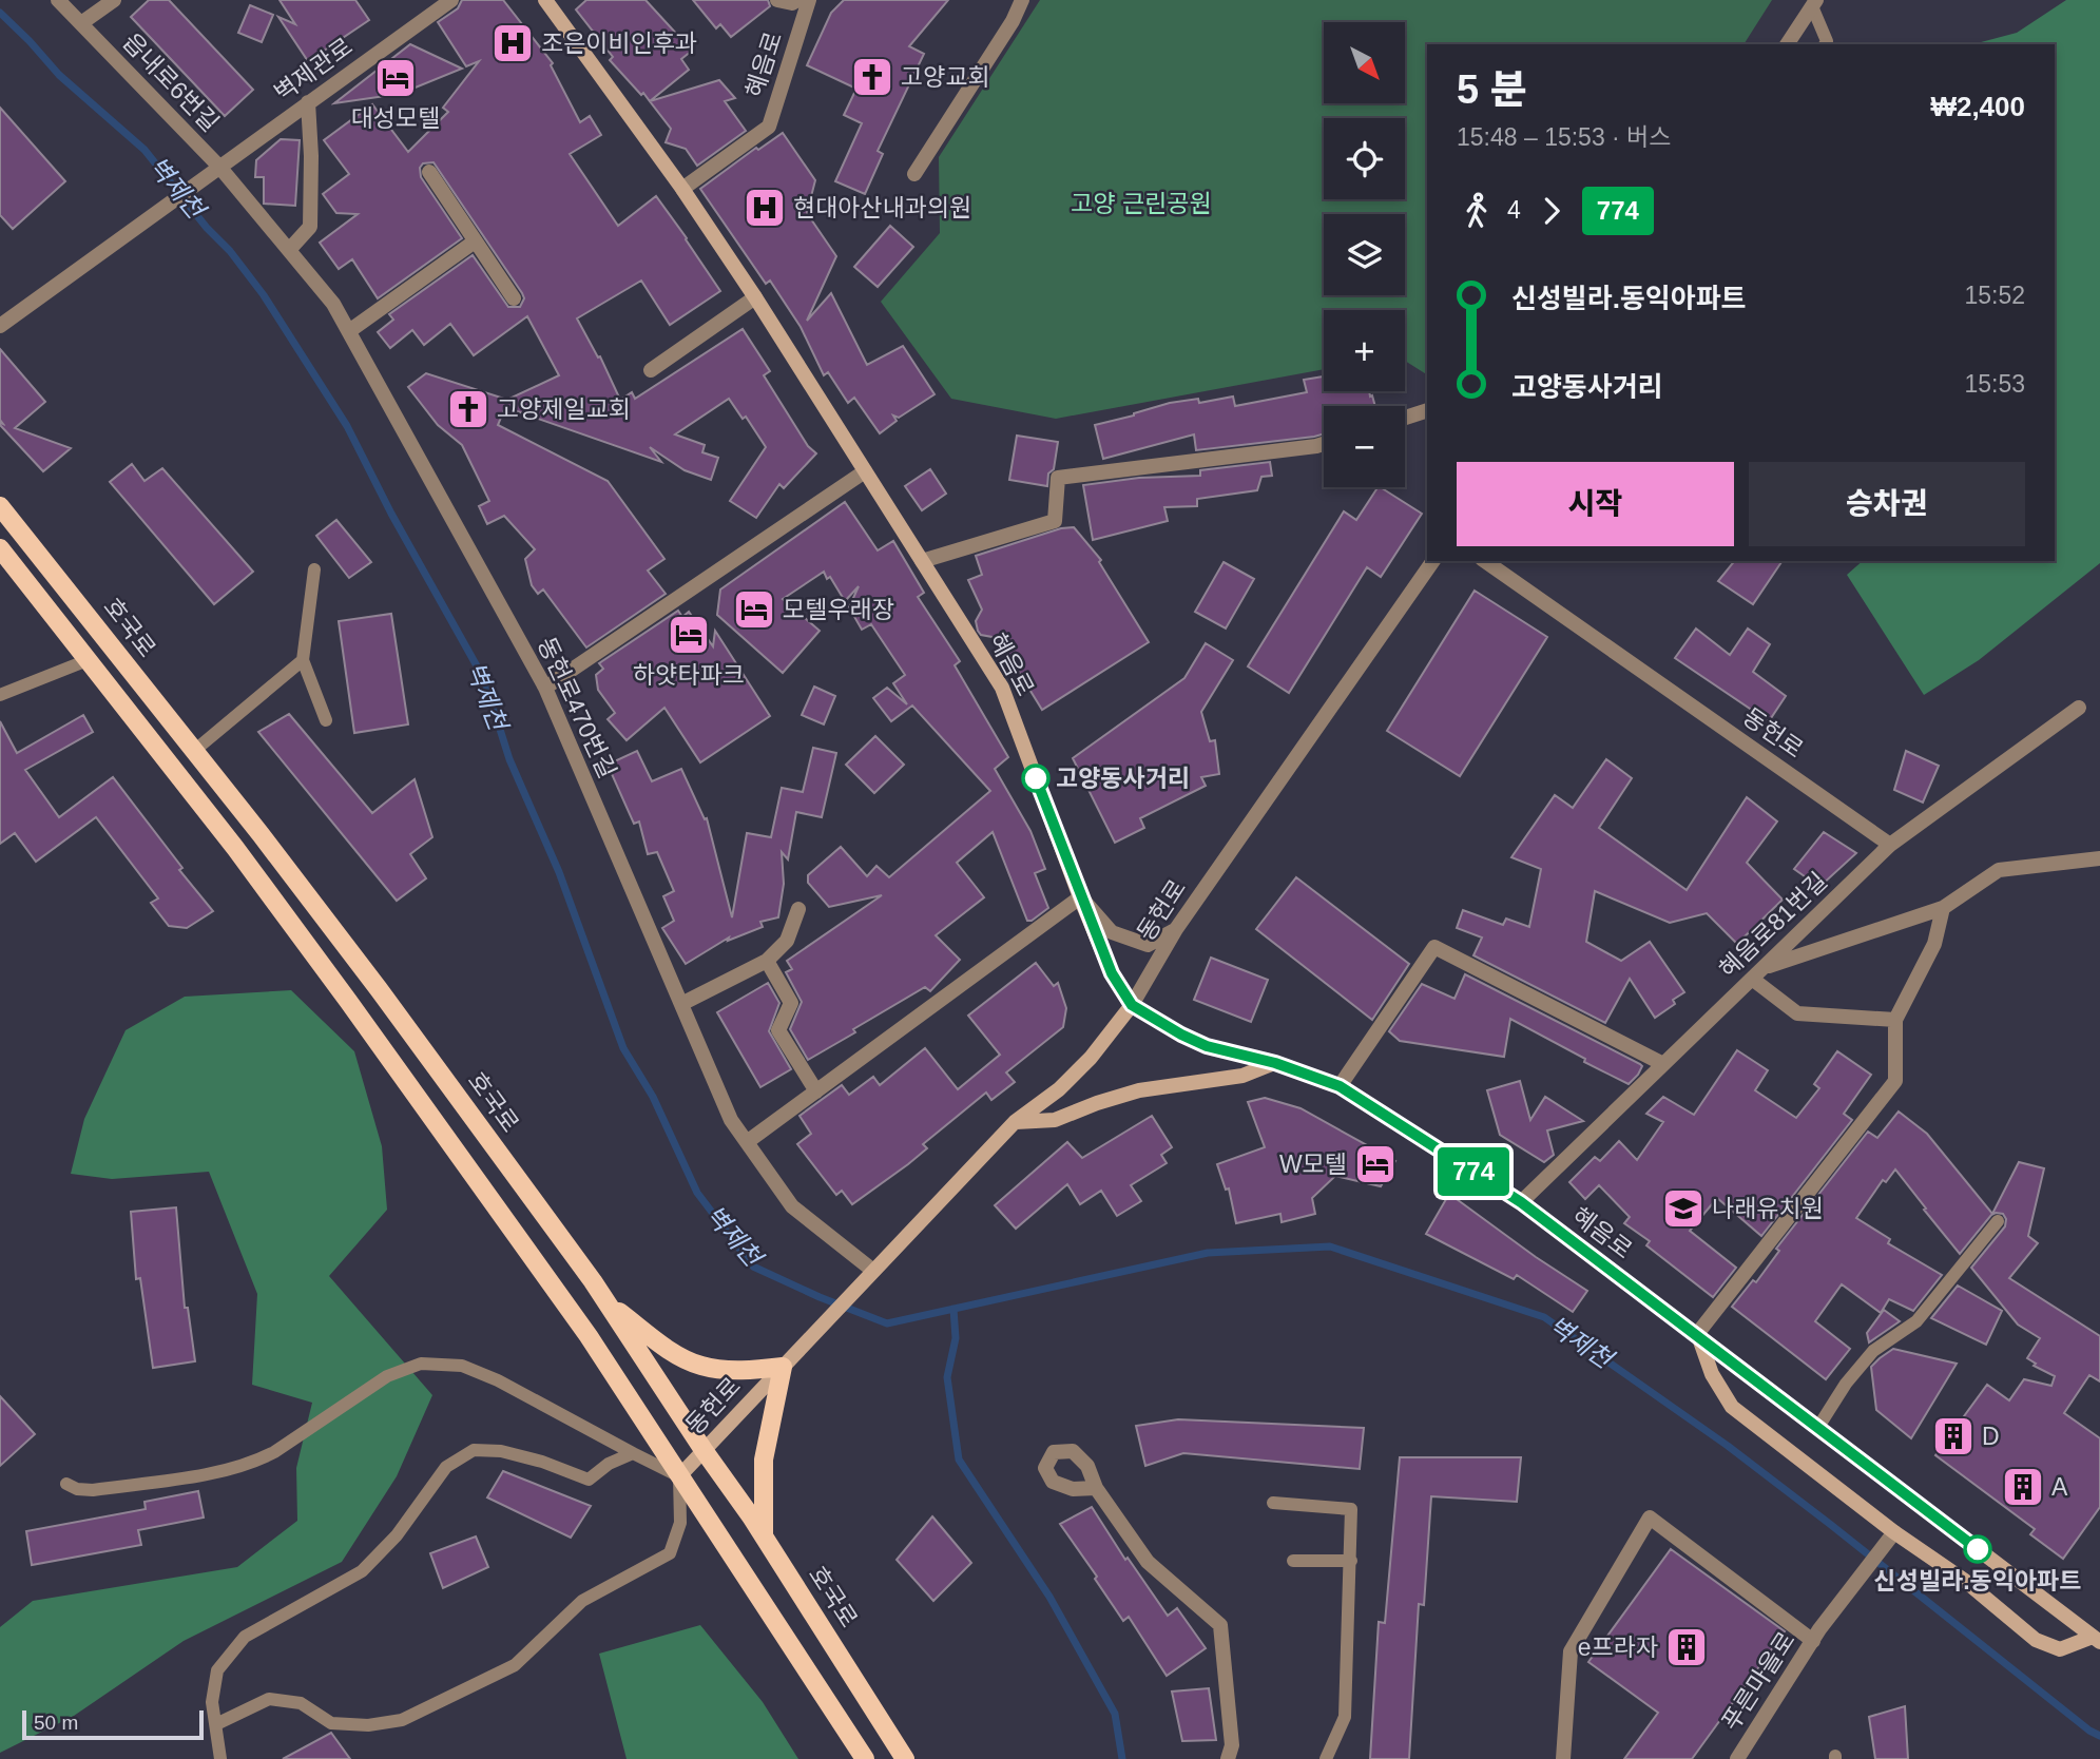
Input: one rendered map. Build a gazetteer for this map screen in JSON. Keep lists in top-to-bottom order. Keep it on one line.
{"streets":{"main road":["혜음로","호국로","동헌로"],"street":["벽제관로","읍내로6번길","동헌로470번길","혜음로81번길","푸른마을로"]},"crossings":[["혜음로","동헌로"],["혜음로","혜음로81번길"],["벽제관로","읍내로6번길"],["벽제관로","동헌로470번길"],["읍내로6번길","동헌로470번길"],["호국로","동헌로"],["동헌로470번길","동헌로"],["동헌로","혜음로81번길"]],"water":["벽제천"],"parks":["고양 근린공원"],"places":{"hospital":["조은이비인후과","현대아산내과의원"],"church":["고양교회","고양제일교회"],"hotel":["대성모텔","모텔우래장","하얏타파크","W모텔"],"other":["고양동사거리","신성빌라.동익아파트"],"school or university":["나래유치원"],"building":["D","A","e프라자"]},"lines":["bus line 774"],"scale_bar":"50 m","north":"bottom right","page":{"on_map":"774","map_buttons":["+","−"],"heading":["5 분","15:48 – 15:53 · 버스","₩2,400"],"legs":["4","774"],"list":[{"name":"신성빌라.동익아파트","value":"15:52"},{"name":"고양동사거리","value":"15:53"}],"buttons":["시작","승차권"],"scale":"50 m"}}
